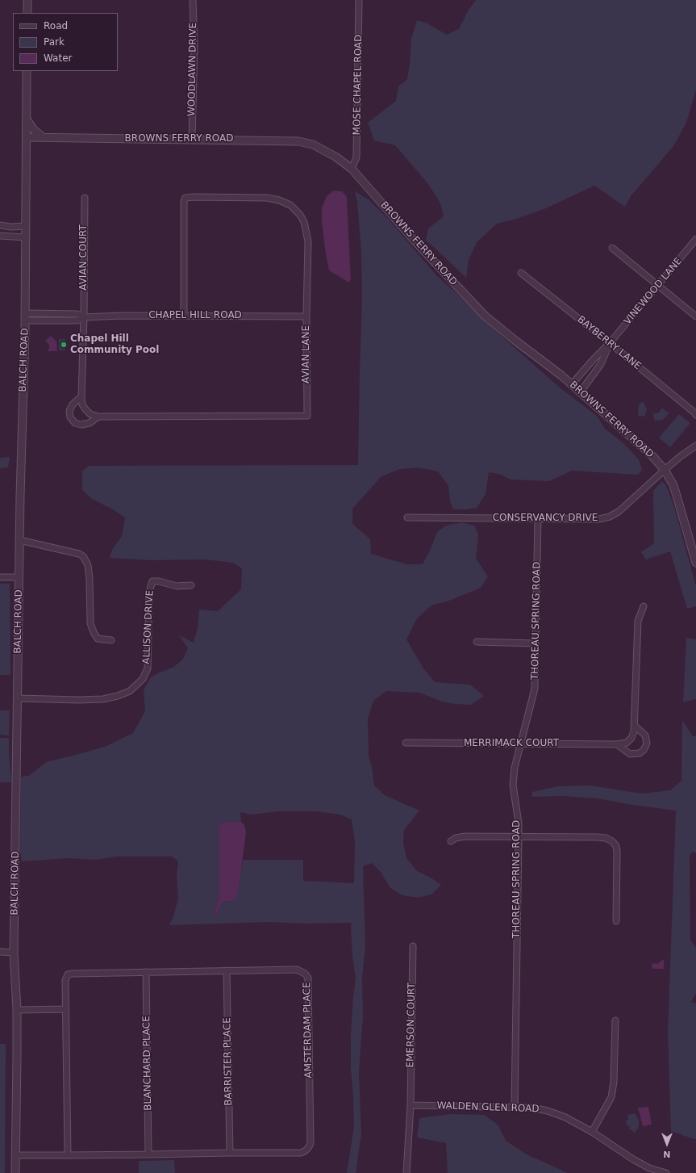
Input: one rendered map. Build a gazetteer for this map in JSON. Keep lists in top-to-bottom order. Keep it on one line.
{"streets":{"street":["WOODLAWN DRIVE","MOSE CHAPEL ROAD","BROWNS FERRY ROAD","AVIAN COURT","VINEWOOD LANE","CHAPEL HILL ROAD","BAYBERRY LANE","AVIAN LANE","BALCH ROAD","CONSERVANCY DRIVE","THOREAU SPRING ROAD","ALLISON DRIVE","MERRIMACK COURT","EMERSON COURT","AMSTERDAM PLACE","BARRISTER PLACE","BLANCHARD PLACE","WALDEN GLEN ROAD"]},"crossings":[["WOODLAWN DRIVE","BROWNS FERRY ROAD"],["MOSE CHAPEL ROAD","BROWNS FERRY ROAD"],["BROWNS FERRY ROAD","VINEWOOD LANE"],["BROWNS FERRY ROAD","BALCH ROAD"],["BROWNS FERRY ROAD","CONSERVANCY DRIVE"],["AVIAN COURT","CHAPEL HILL ROAD"],["VINEWOOD LANE","BAYBERRY LANE"],["CHAPEL HILL ROAD","AVIAN LANE"],["CHAPEL HILL ROAD","BALCH ROAD"],["BALCH ROAD","ALLISON DRIVE"],["BALCH ROAD","AMSTERDAM PLACE"],["CONSERVANCY DRIVE","THOREAU SPRING ROAD"],["THOREAU SPRING ROAD","MERRIMACK COURT"],["THOREAU SPRING ROAD","WALDEN GLEN ROAD"],["EMERSON COURT","WALDEN GLEN ROAD"],["AMSTERDAM PLACE","BARRISTER PLACE"],["AMSTERDAM PLACE","BLANCHARD PLACE"]],"places":["Chapel Hill Community Pool"],"legend":["Road","Park","Water"],"north":"bottom"}
